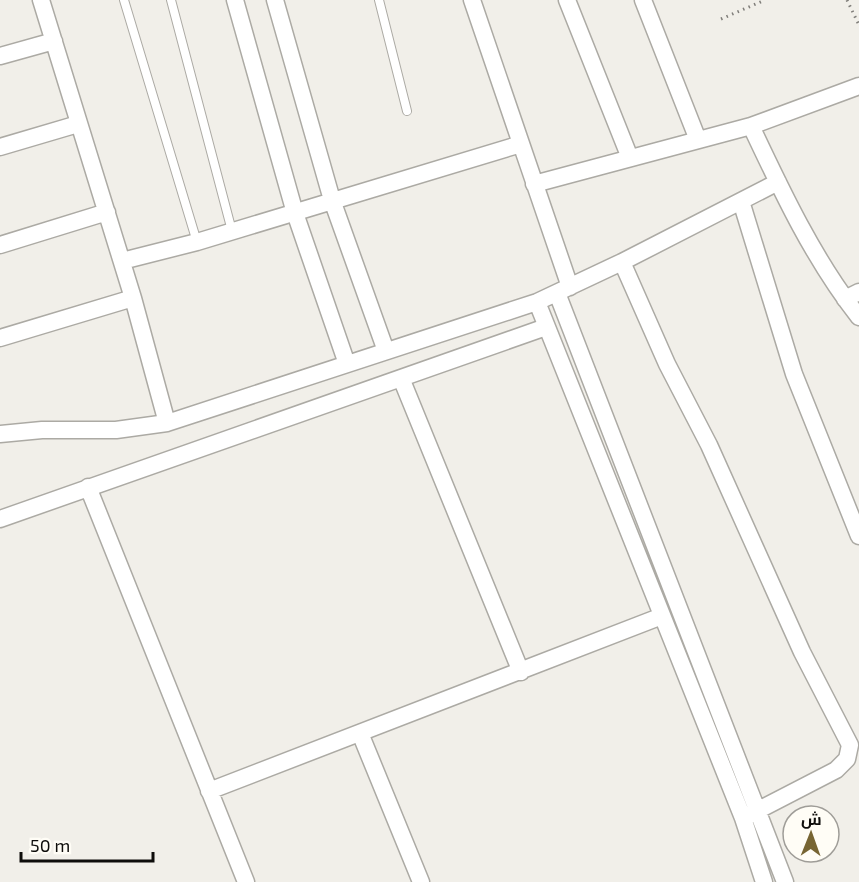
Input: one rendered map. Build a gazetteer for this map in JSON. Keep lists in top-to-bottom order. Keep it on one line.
{"scale_bar":"50 m","north":"top"}
